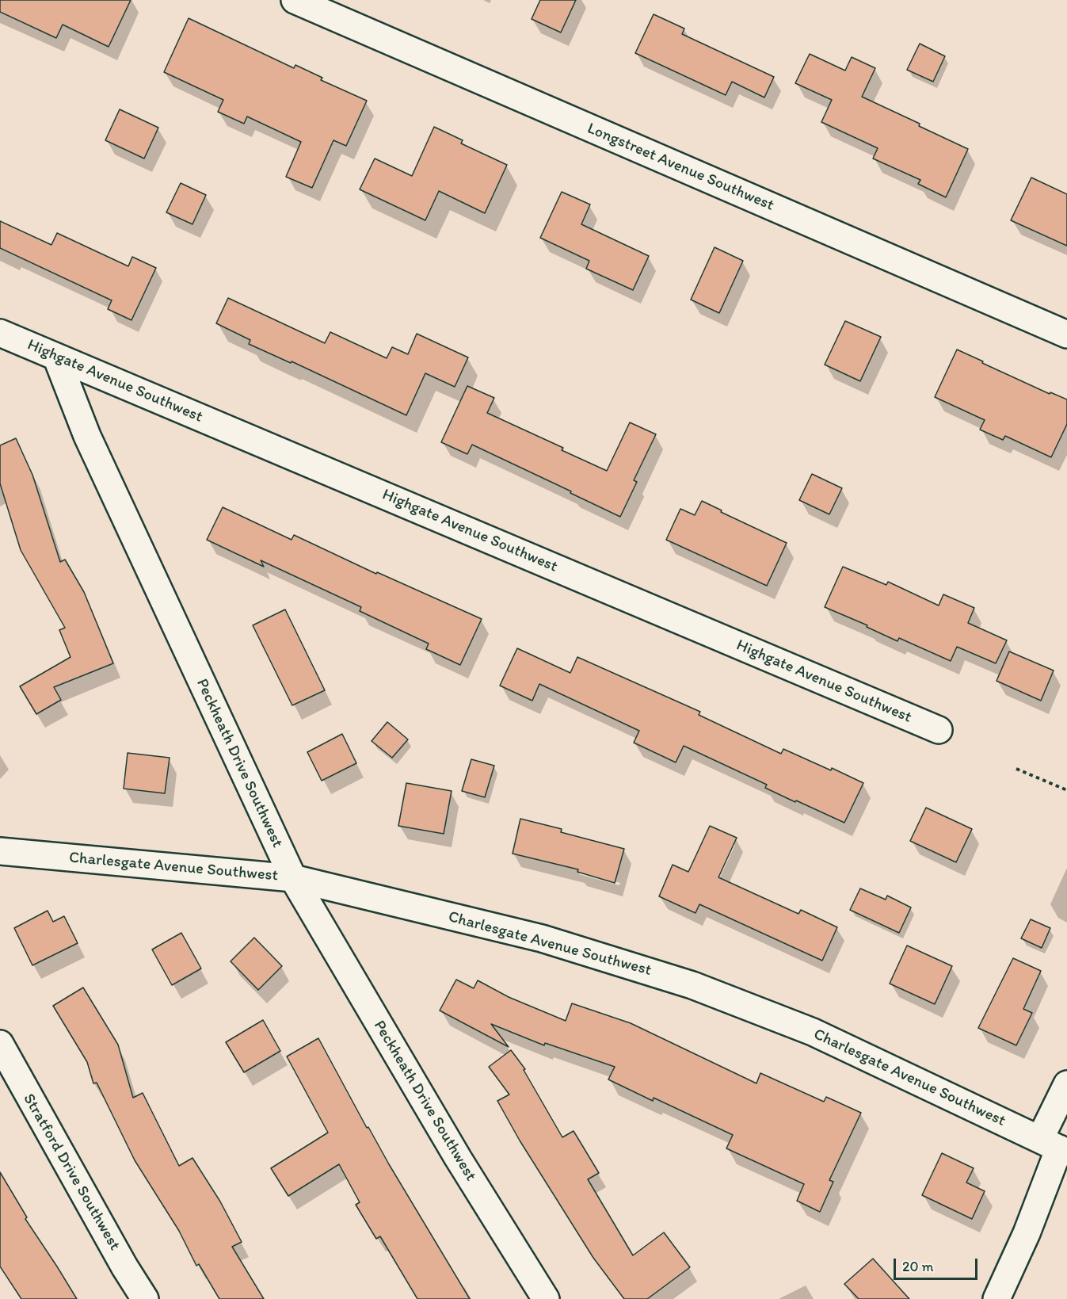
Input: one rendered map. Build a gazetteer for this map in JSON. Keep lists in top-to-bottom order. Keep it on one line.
{"streets":{"street":["Longstreet Avenue Southwest","Highgate Avenue Southwest","Peckheath Drive Southwest","Charlesgate Avenue Southwest","Stratford Drive Southwest"]},"crossings":[["Highgate Avenue Southwest","Peckheath Drive Southwest"],["Peckheath Drive Southwest","Charlesgate Avenue Southwest"]],"scale_bar":"20 m"}
